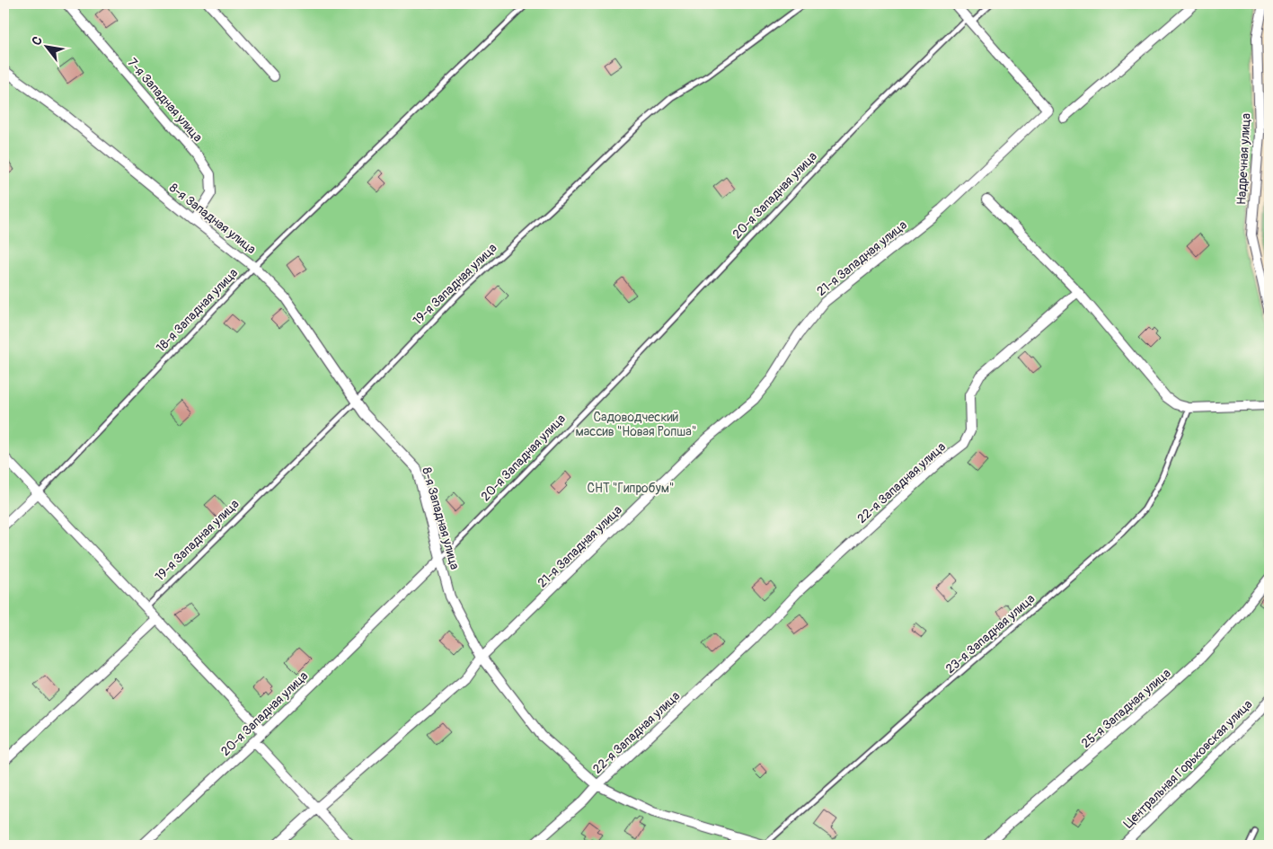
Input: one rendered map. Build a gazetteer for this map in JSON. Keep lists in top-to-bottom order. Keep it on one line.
{"streets":{"street":["7-я Западная улица","Надречная улица","20-я Западная улица","8-я Западная улица","21-я Западная улица","18-я Западная улица","22-я Западная улица","25-я Западная улица","Центральная Горьковская улица"],"lane":["19-я Западная улица","23-я Западная улица"]},"crossings":[["7-я Западная улица","8-я Западная улица"],["20-я Западная улица","8-я Западная улица"],["20-я Западная улица","21-я Западная улица"],["8-я Западная улица","21-я Западная улица"],["8-я Западная улица","19-я Западная улица"],["8-я Западная улица","18-я Западная улица"],["8-я Западная улица","22-я Западная улица"],["8-я Западная улица","23-я Западная улица"]],"parks":["Садоводческий массив \"Новая Ропша\"","СНТ \"Гипробум\""],"north":"top left"}
